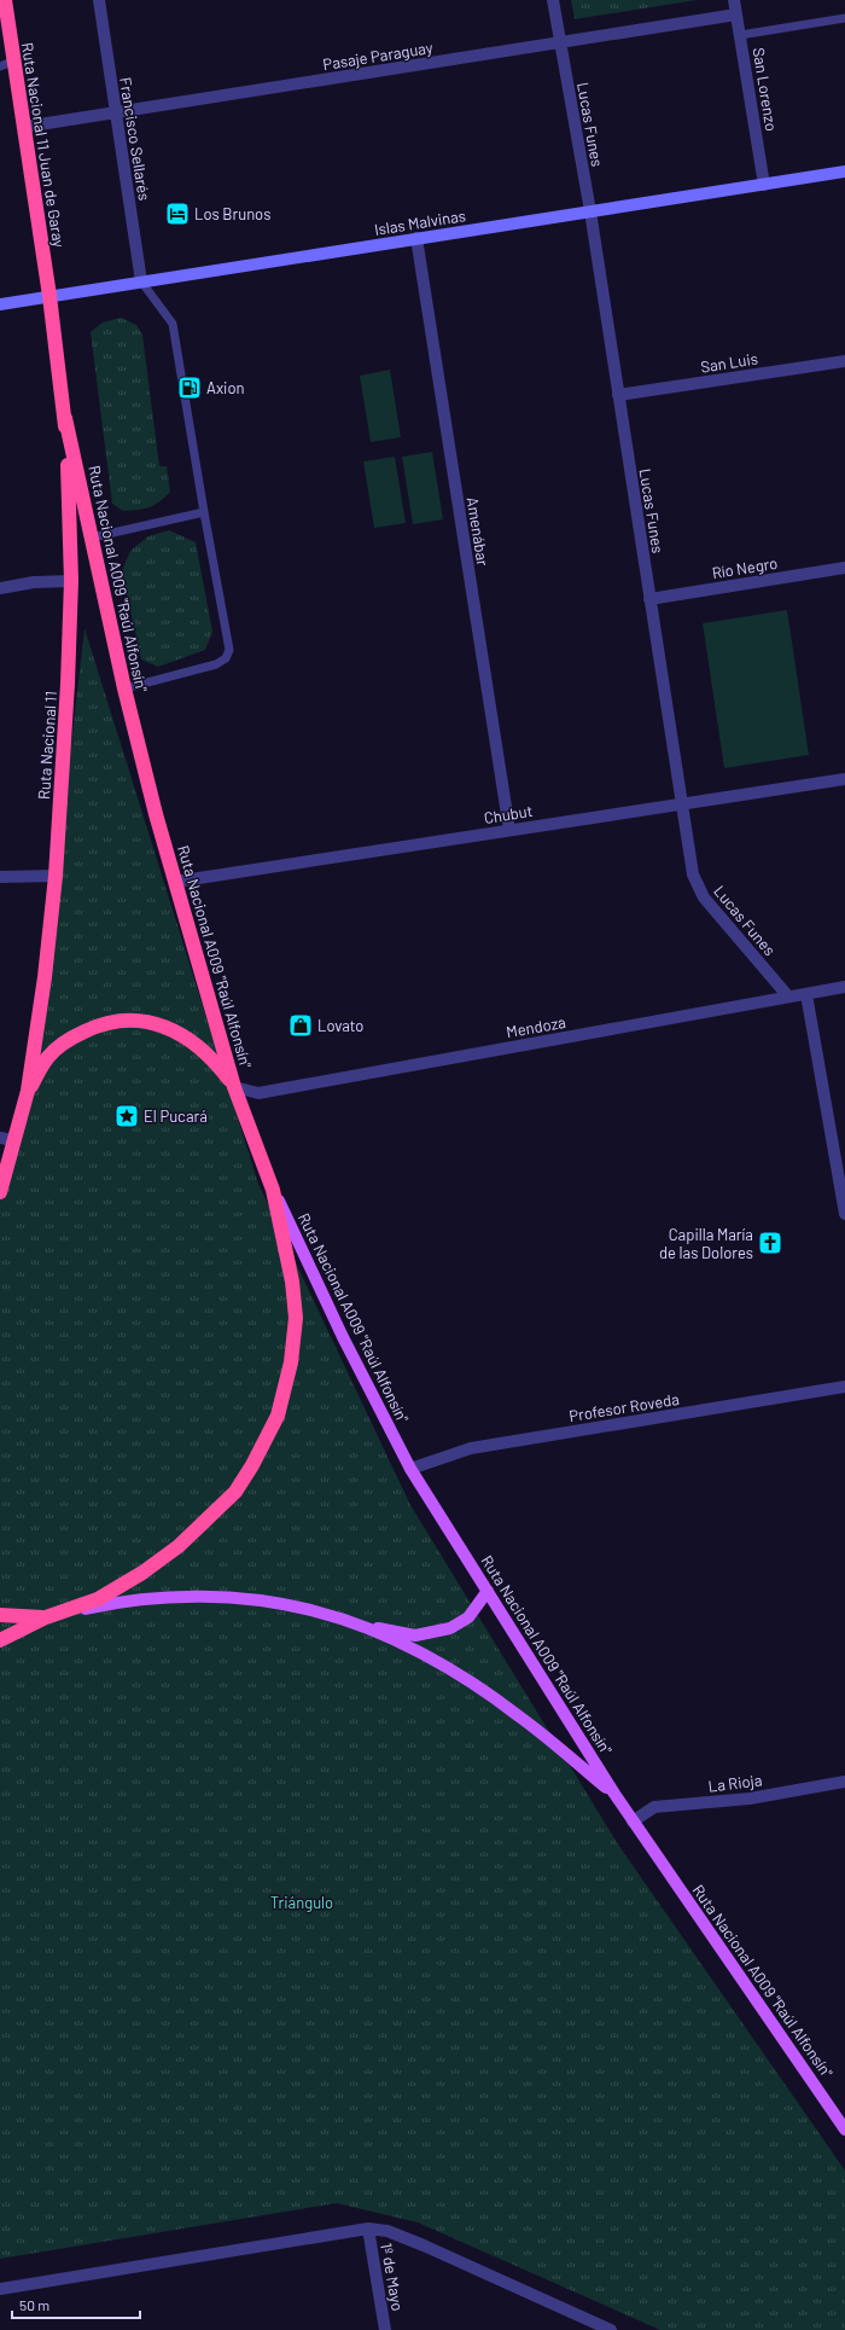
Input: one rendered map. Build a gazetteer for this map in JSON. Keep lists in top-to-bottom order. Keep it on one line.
{"streets":{"highway":["Ruta Nacional 11 Juan de Garay","Ruta Nacional A009 \"Raúl Alfonsín\"","Ruta Nacional 11"],"street":["Pasaje Paraguay","San Lorenzo","Lucas Funes","Francisco Sellarés","Islas Malvinas","San Luis","Amenábar","Río Negro","Chubut","Mendoza","Profesor Roveda","La Rioja","1º de Mayo"]},"crossings":[["Pasaje Paraguay","San Lorenzo"],["Pasaje Paraguay","Lucas Funes"],["Pasaje Paraguay","Francisco Sellarés"],["Pasaje Paraguay","Ruta Nacional 11 Juan de Garay"],["San Lorenzo","Islas Malvinas"],["Lucas Funes","Islas Malvinas"],["Lucas Funes","San Luis"],["Lucas Funes","Río Negro"],["Lucas Funes","Chubut"],["Lucas Funes","Mendoza"],["Francisco Sellarés","Islas Malvinas"],["Ruta Nacional 11 Juan de Garay","Islas Malvinas"],["Ruta Nacional 11 Juan de Garay","Ruta Nacional 11"],["Islas Malvinas","Amenábar"],["Islas Malvinas","Ruta Nacional 11"],["Amenábar","Chubut"],["Ruta Nacional A009 \"Raúl Alfonsín\"","Ruta Nacional 11"],["Ruta Nacional A009 \"Raúl Alfonsín\"","Chubut"],["Ruta Nacional A009 \"Raúl Alfonsín\"","Mendoza"],["Ruta Nacional A009 \"Raúl Alfonsín\"","Profesor Roveda"],["Ruta Nacional A009 \"Raúl Alfonsín\"","La Rioja"]],"parks":["Triángulo"],"places":{"hotel":["Los Brunos"],"fuel station":["Axion"],"shop":["Lovato"],"place":["El Pucará"],"church":["Capilla María de las Dolores"]},"scale_bar":"50 m"}
